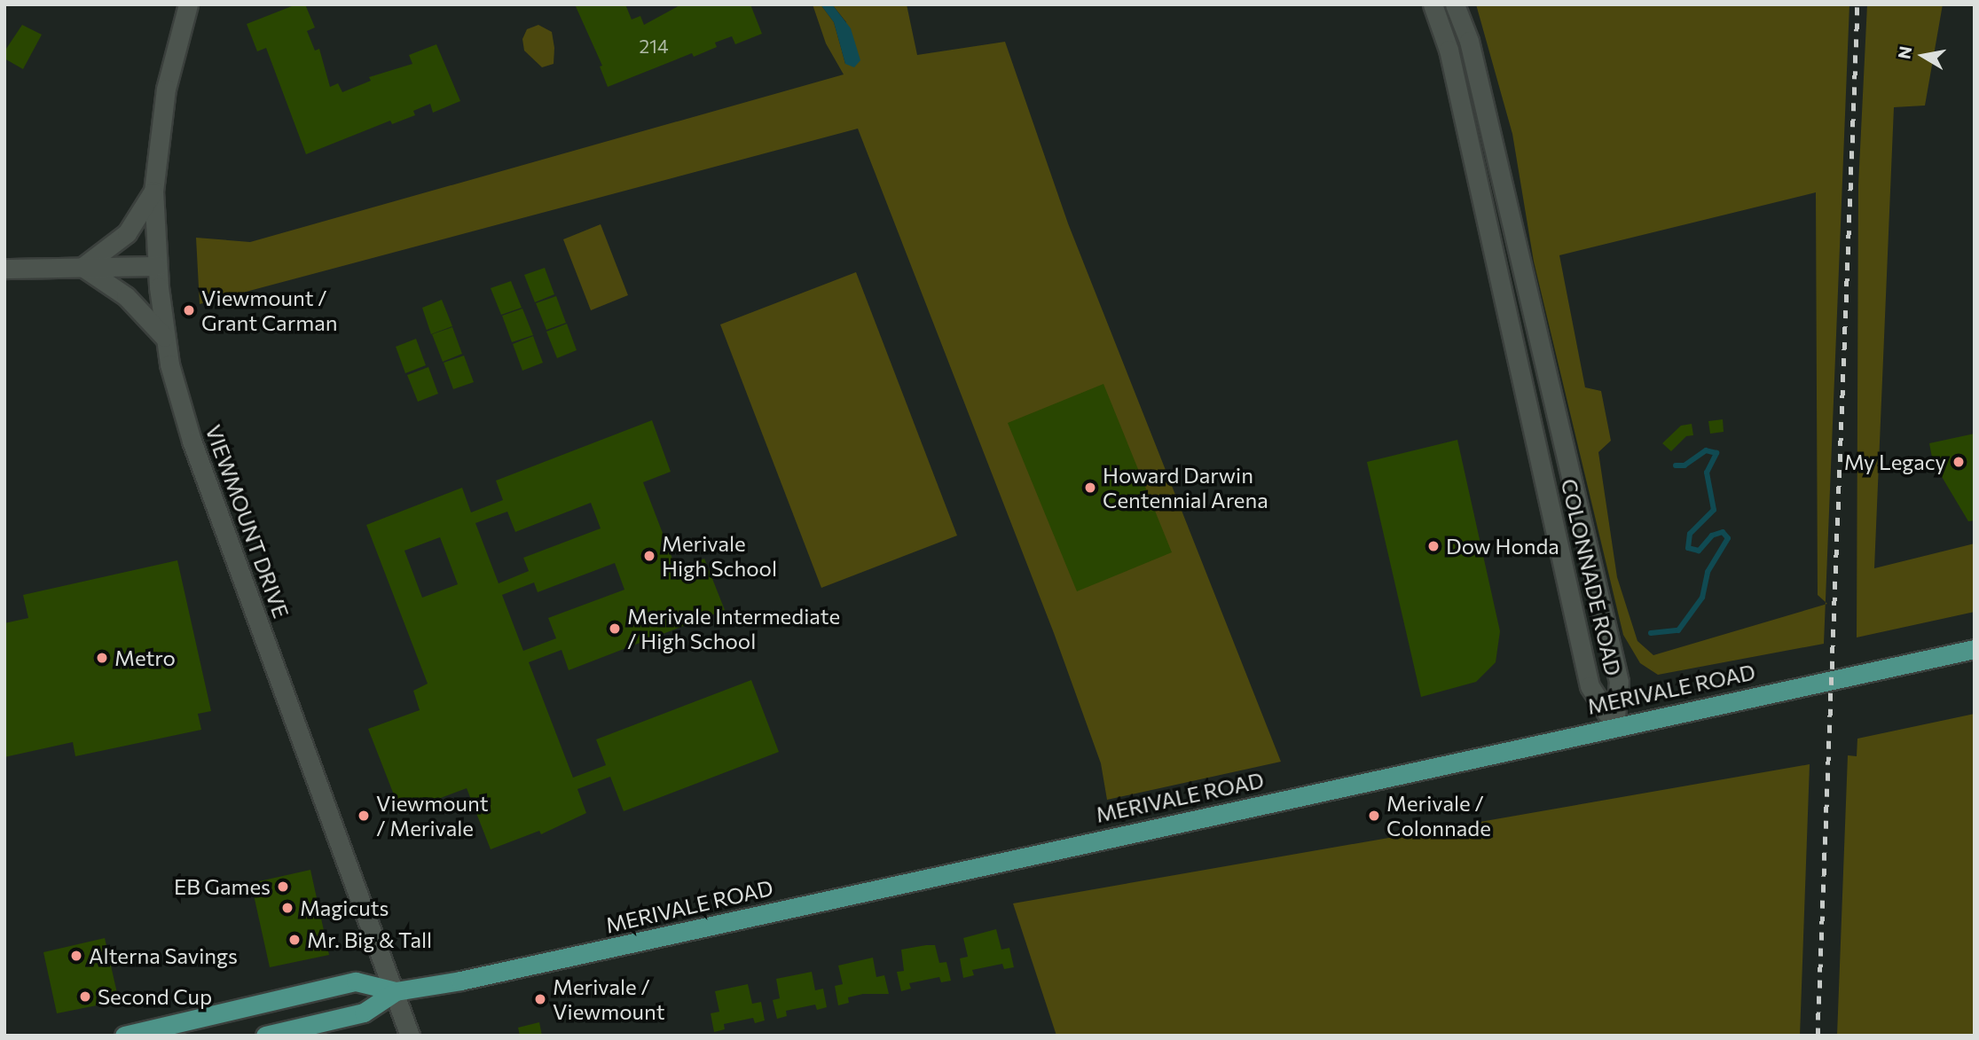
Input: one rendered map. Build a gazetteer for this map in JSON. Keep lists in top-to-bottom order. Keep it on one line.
{"streets":{"main road":["MERIVALE ROAD"],"street":["VIEWMOUNT DRIVE","COLONNADE ROAD"]},"crossings":[["VIEWMOUNT DRIVE","MERIVALE ROAD"],["COLONNADE ROAD","MERIVALE ROAD"]],"places":["Viewmount / Grant Carman","My Legacy","Howard Darwin Centennial Arena","Dow Honda","Merivale High School","Merivale Intermediate / High School","Metro","Viewmount / Merivale","Merivale / Colonnade","EB Games","Magicuts","Mr. Big & Tall","Alterna Savings","Second Cup","Merivale / Viewmount"],"house_numbers":["214"],"north":"left"}
